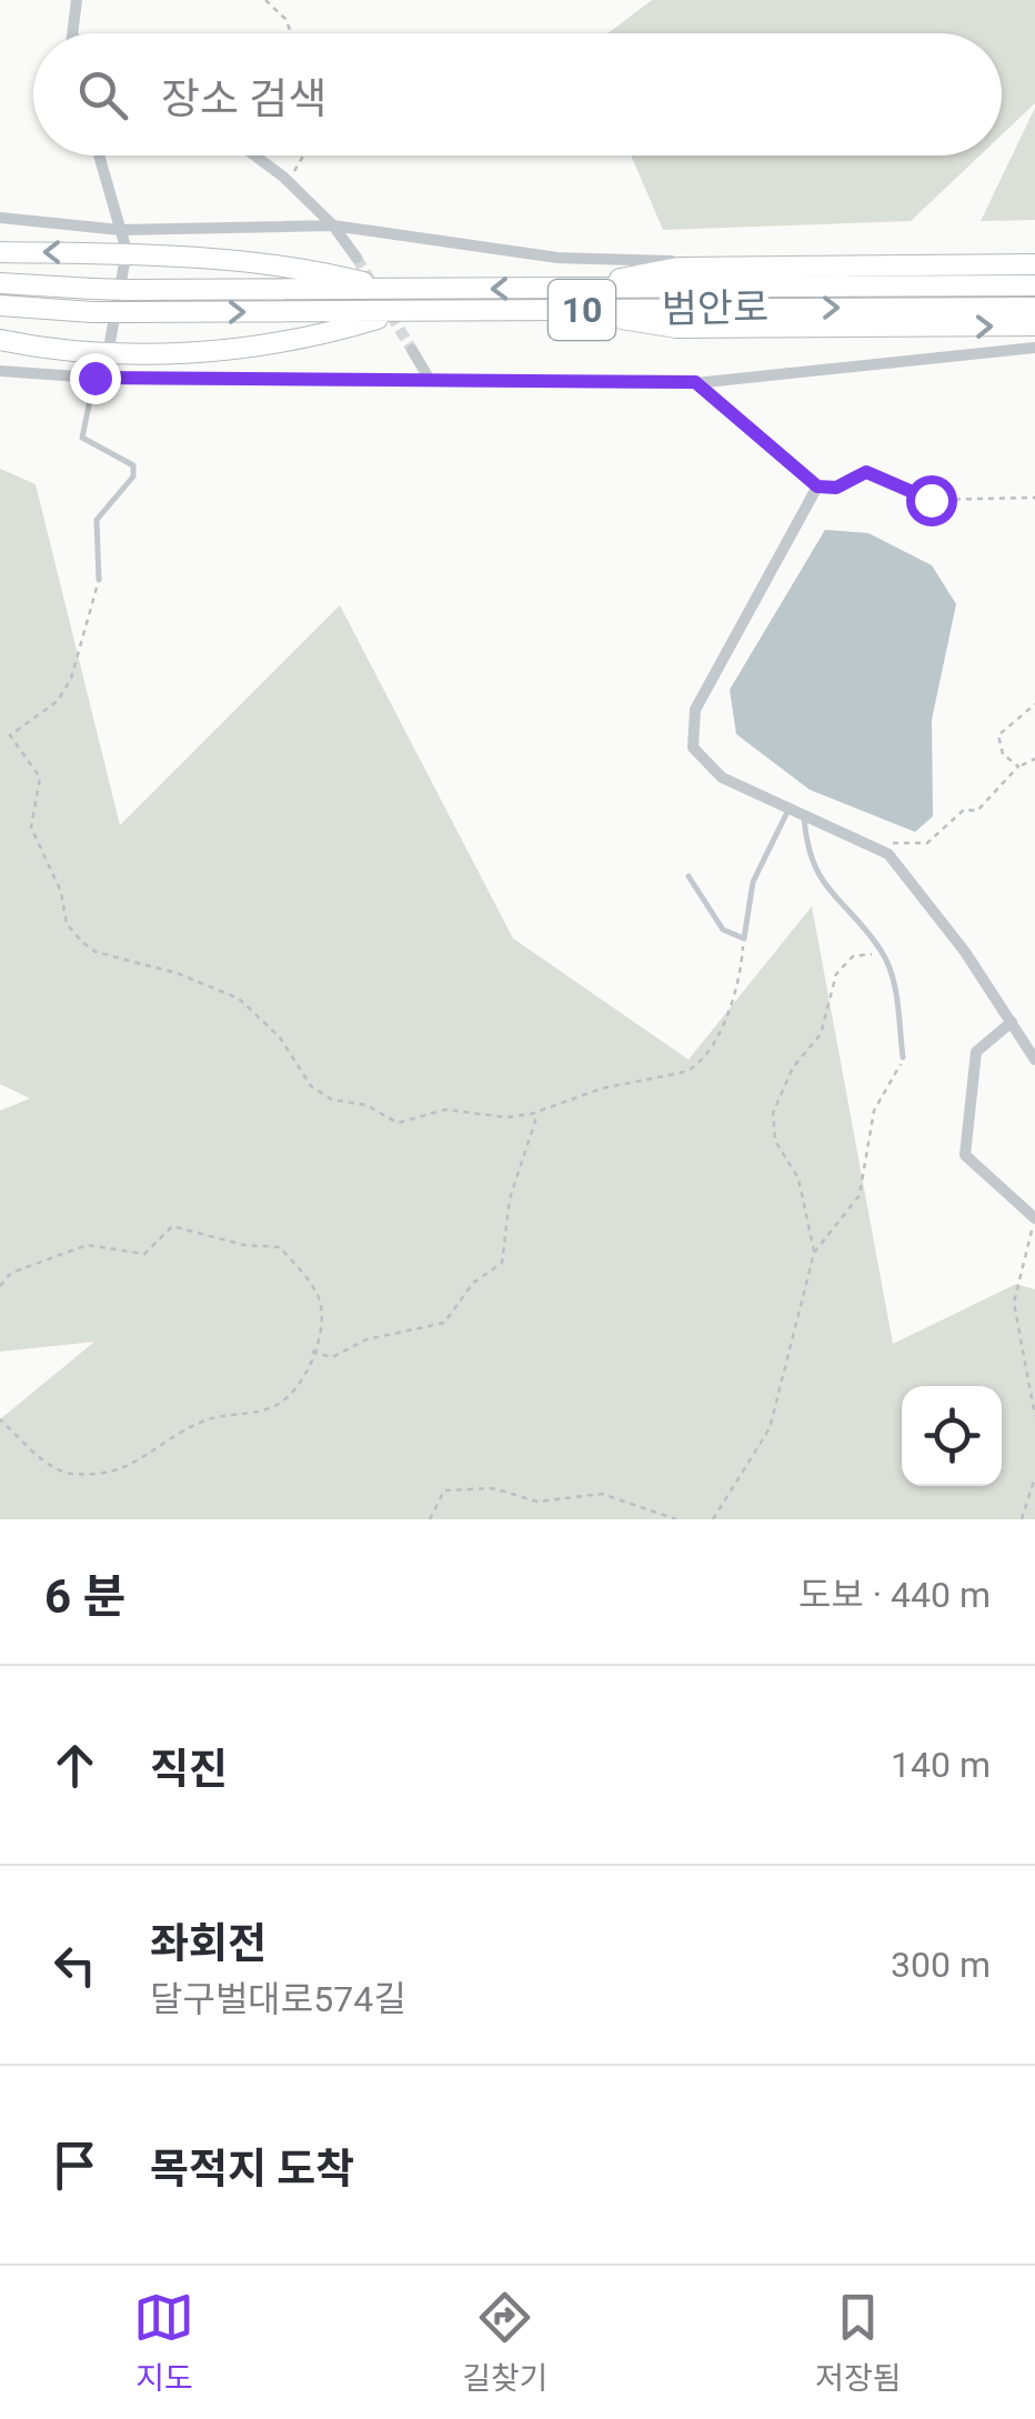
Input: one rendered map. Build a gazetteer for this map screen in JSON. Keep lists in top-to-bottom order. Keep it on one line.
{"streets":{"highway":["범안로","10"]},"page":{"search":"장소 검색","heading":["6 분","도보 · 440 m"],"list":[["직진","140 m"],["좌회전","달구벌대로574길","300 m"],"목적지 도착"],"nav":["지도","길찾기","저장됨"]}}
